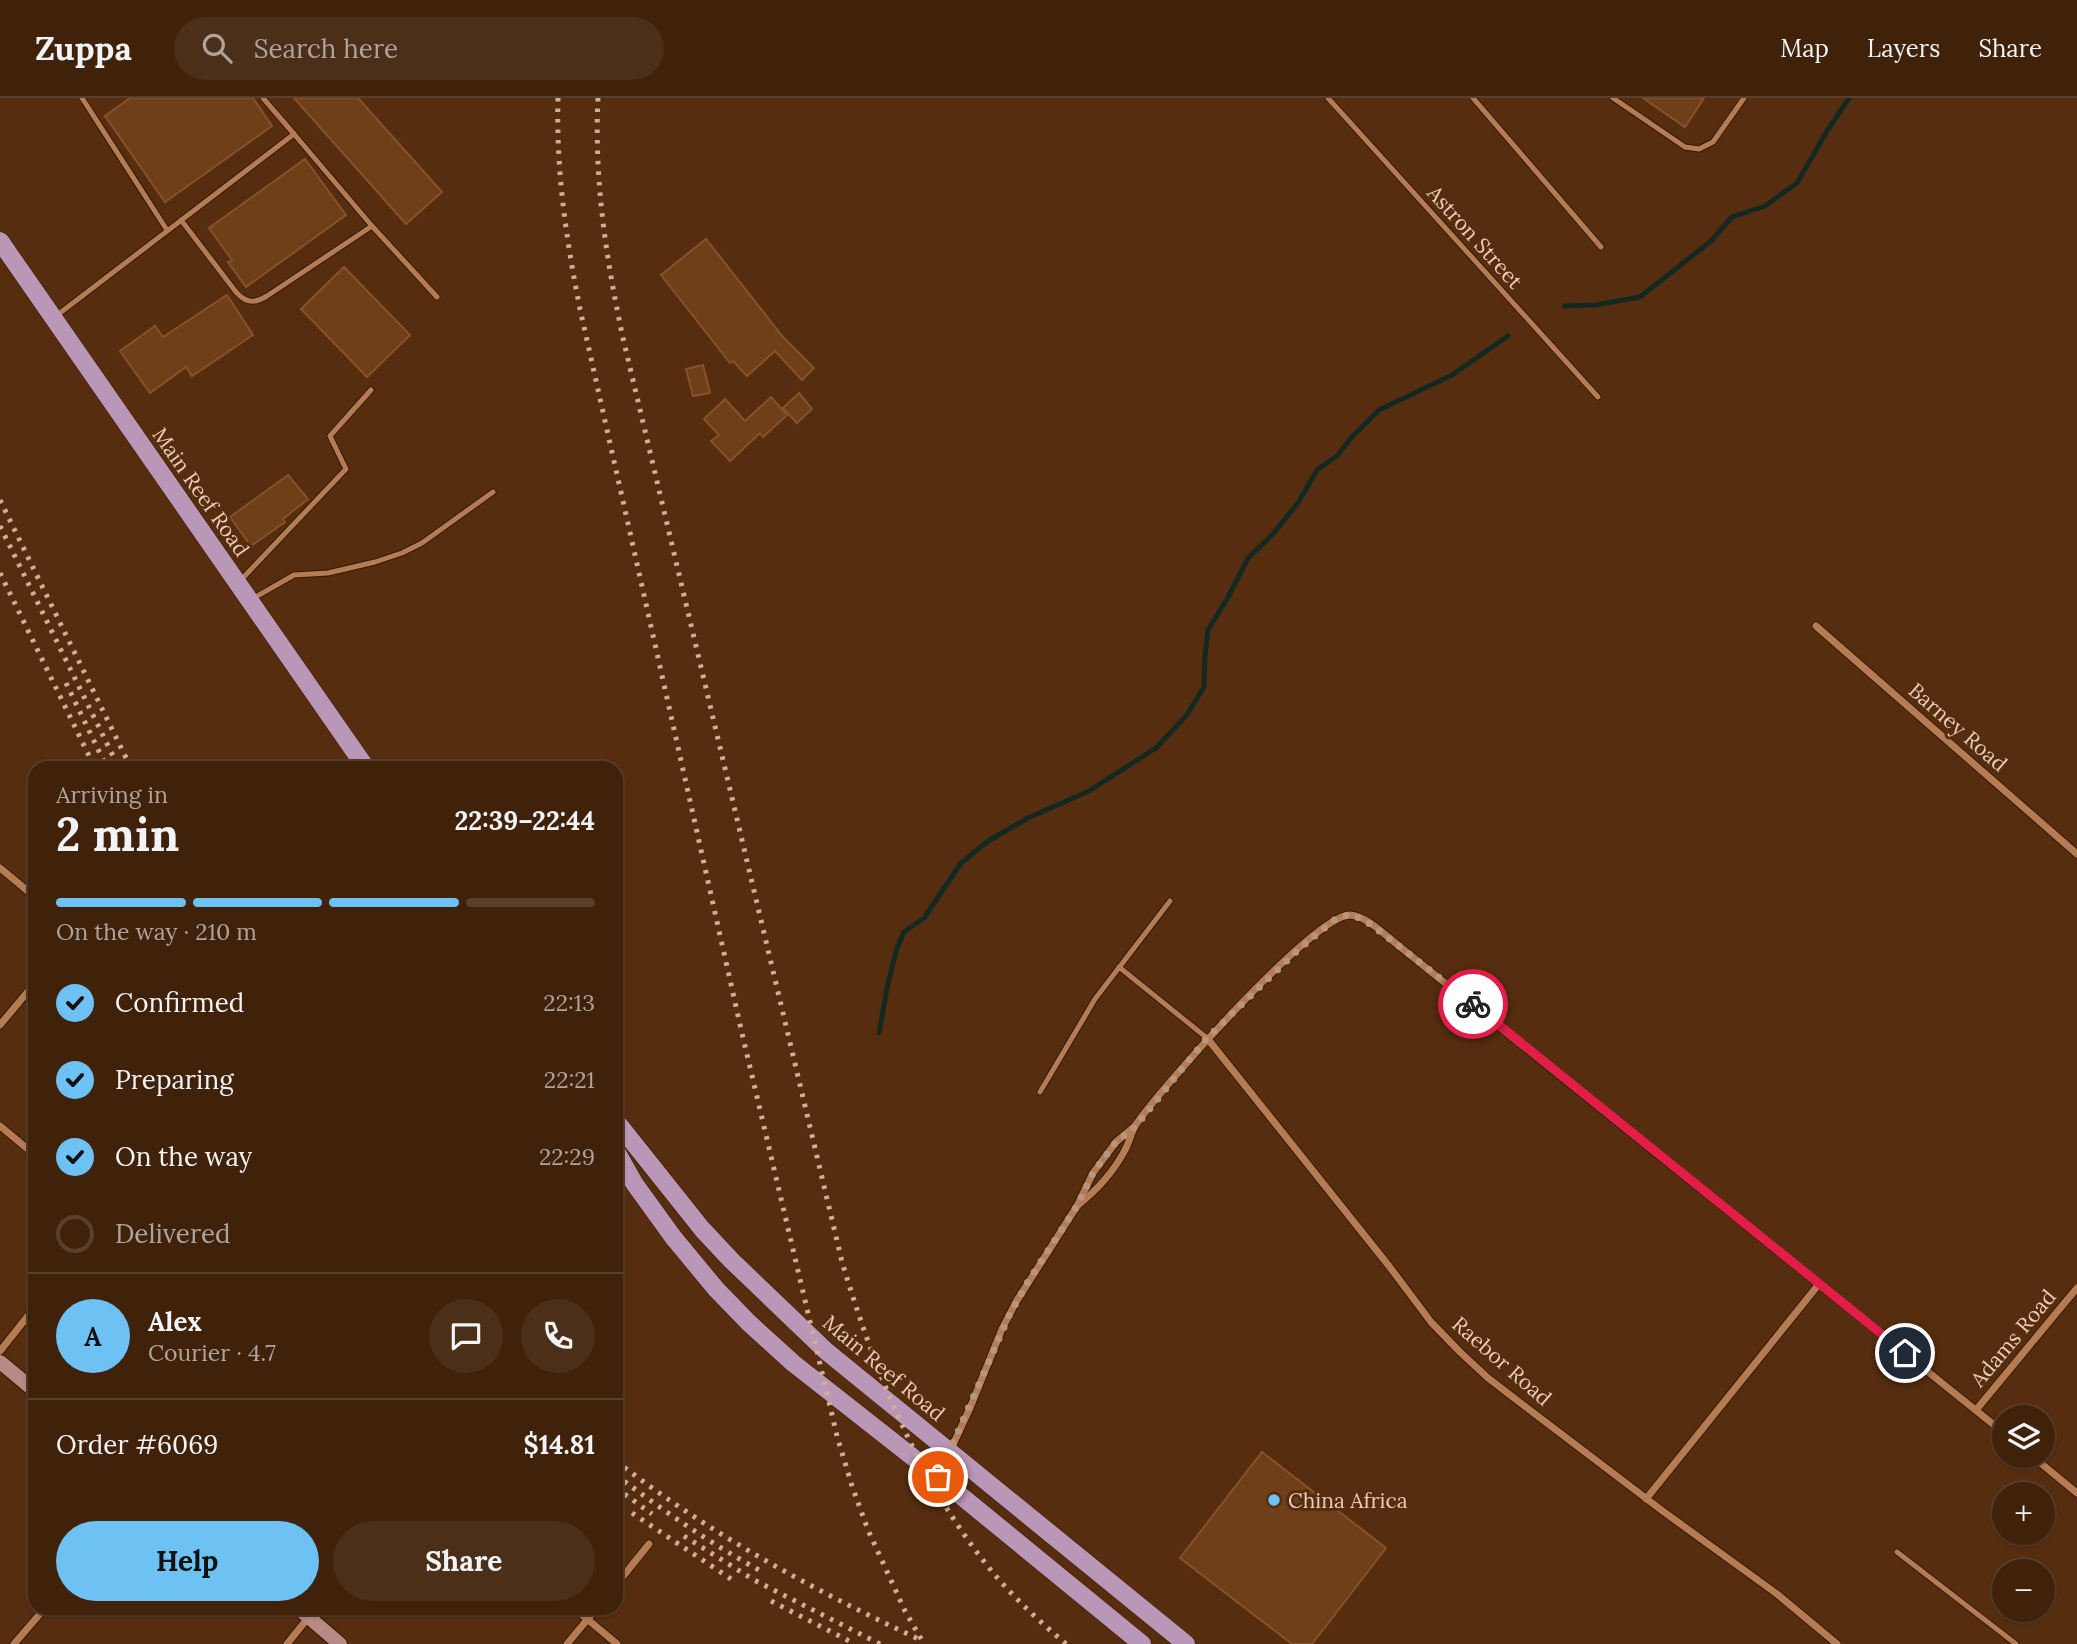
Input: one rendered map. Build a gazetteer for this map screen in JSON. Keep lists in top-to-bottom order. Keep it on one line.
{"streets":{"main road":["Main Reef Road"],"street":["Barney Road","Adams Road","Raebor Road"],"lane":["Astron Street"]},"places":["China Africa"],"page":{"header":"Zuppa","search":"Search here","nav":["Map","Layers","Share"],"heading":["2 min","Arriving in","22:39–22:44"],"panel":["Alex","Courier · 4.7","Order #6069","$14.81"],"bar":"On the way · 210 m","list":[["Confirmed","22:13"],["Preparing","22:21"],["On the way","22:29"],"Delivered"],"round":"A","map_buttons":["+","−"],"buttons":["Help","Share"]}}
